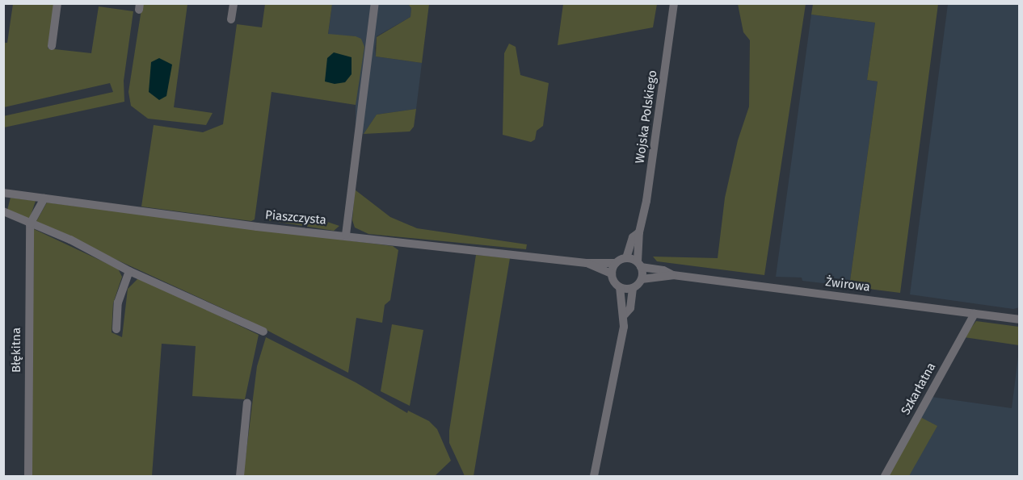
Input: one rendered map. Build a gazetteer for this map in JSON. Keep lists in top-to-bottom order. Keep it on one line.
{"streets":{"street":["Wojska Polskiego","Piaszczysta","Żwirowa","Błękitna","Szkarłatna"]},"crossings":[["Wojska Polskiego","Piaszczysta"],["Wojska Polskiego","Żwirowa"],["Piaszczysta","Żwirowa"],["Żwirowa","Szkarłatna"]]}
